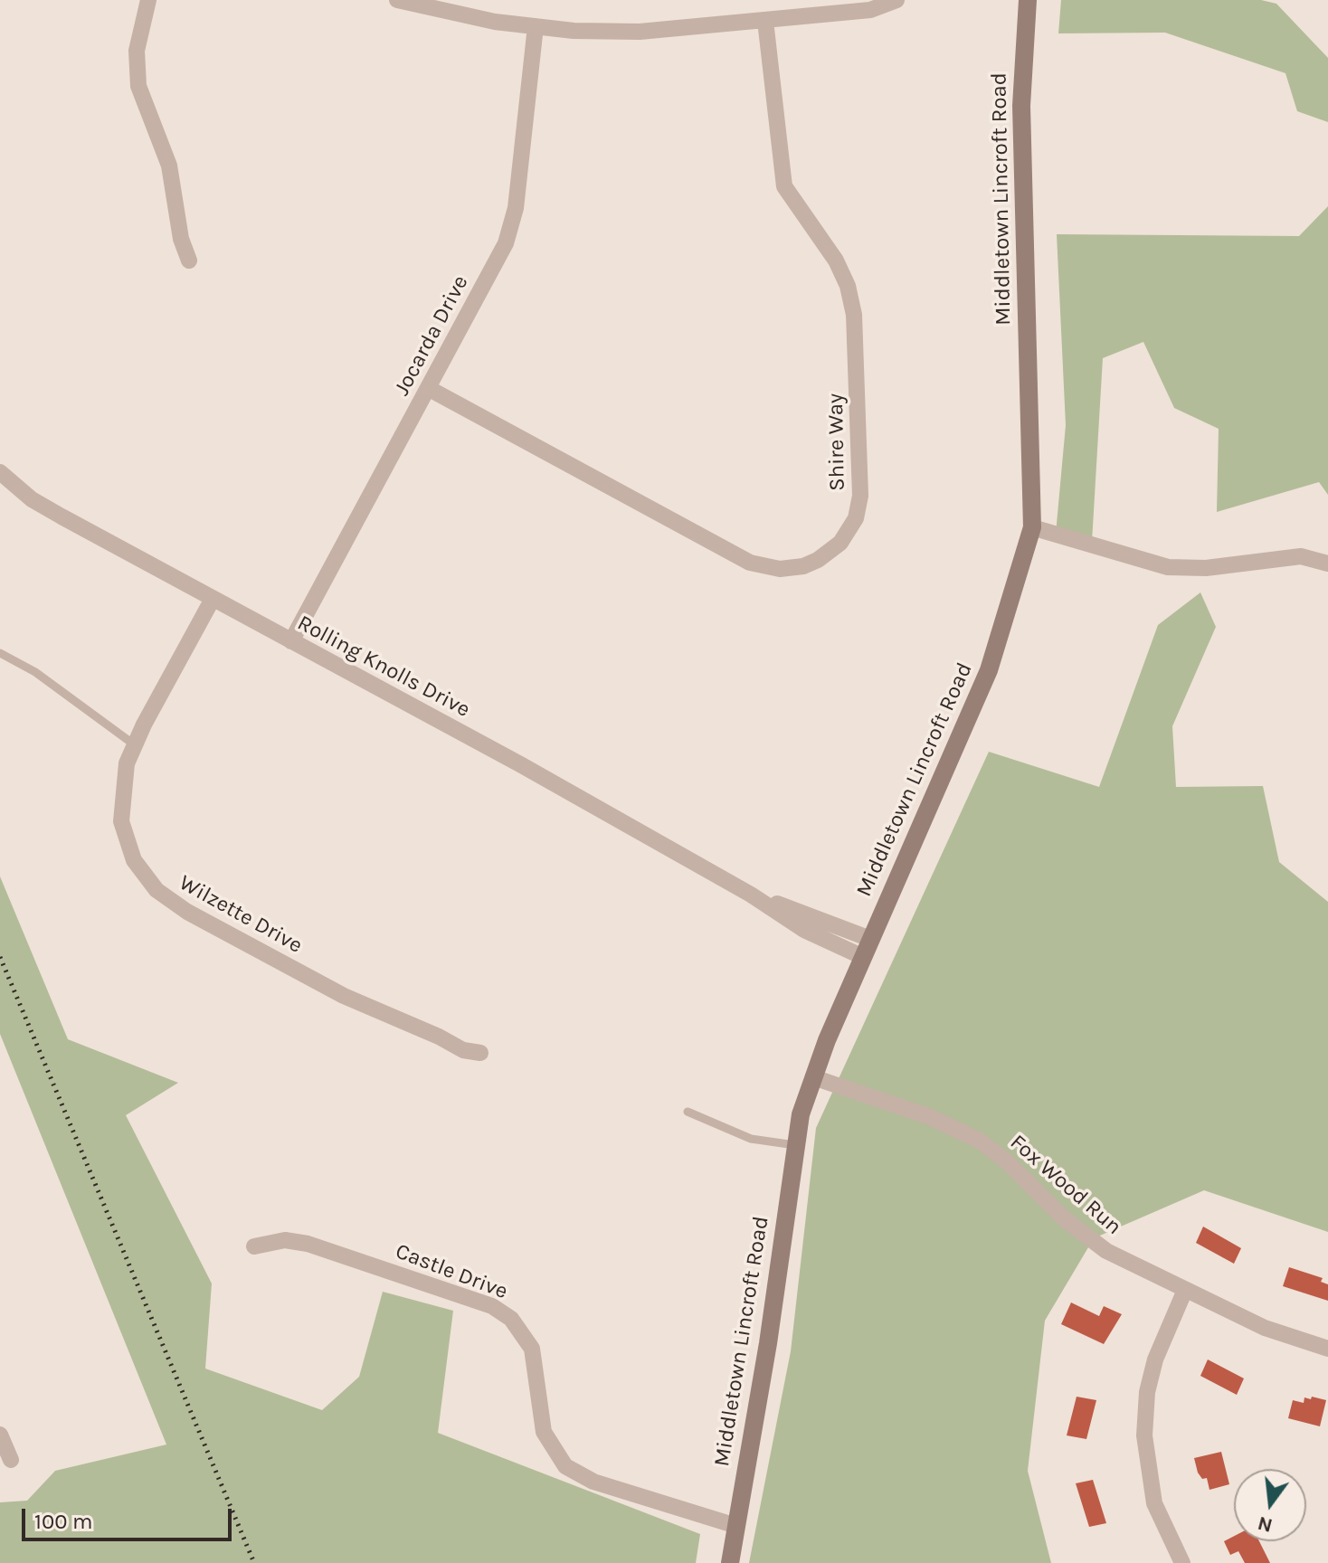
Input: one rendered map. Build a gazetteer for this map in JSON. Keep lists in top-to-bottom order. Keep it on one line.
{"streets":{"main road":["Middletown Lincroft Road"],"street":["Jocarda Drive","Shire Way","Rolling Knolls Drive","Wilzette Drive","Fox Wood Run","Castle Drive"]},"crossings":[["Middletown Lincroft Road","Rolling Knolls Drive"],["Middletown Lincroft Road","Fox Wood Run"],["Middletown Lincroft Road","Castle Drive"],["Jocarda Drive","Shire Way"],["Jocarda Drive","Rolling Knolls Drive"],["Rolling Knolls Drive","Wilzette Drive"]],"scale_bar":"100 m","north":"bottom"}
